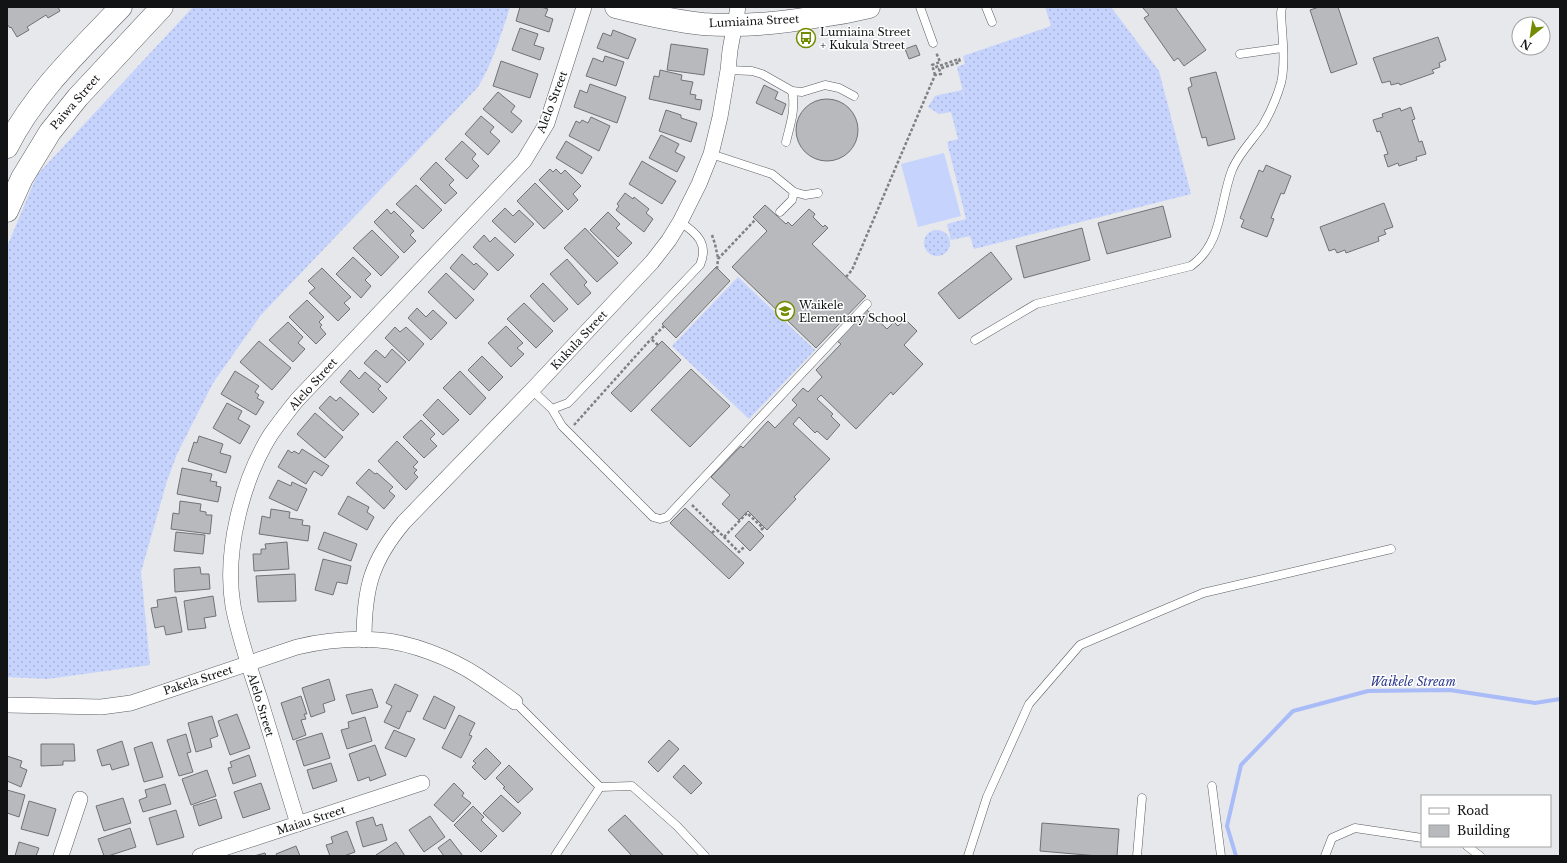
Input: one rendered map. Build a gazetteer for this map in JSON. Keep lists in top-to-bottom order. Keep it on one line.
{"streets":{"street":["Lumiaina Street","Paiwa Street","Alelo Street","Kukula Street","Pakela Street","Maiau Street"]},"crossings":[["Lumiaina Street","Kukula Street"],["Alelo Street","Pakela Street"],["Alelo Street","Maiau Street"],["Kukula Street","Pakela Street"]],"water":["Waikele Stream"],"places":{"bus stop":["Lumiaina Street + Kukula Street"],"school or university":["Waikele Elementary School"]},"legend":["Road","Building"],"north":"bottom left"}
